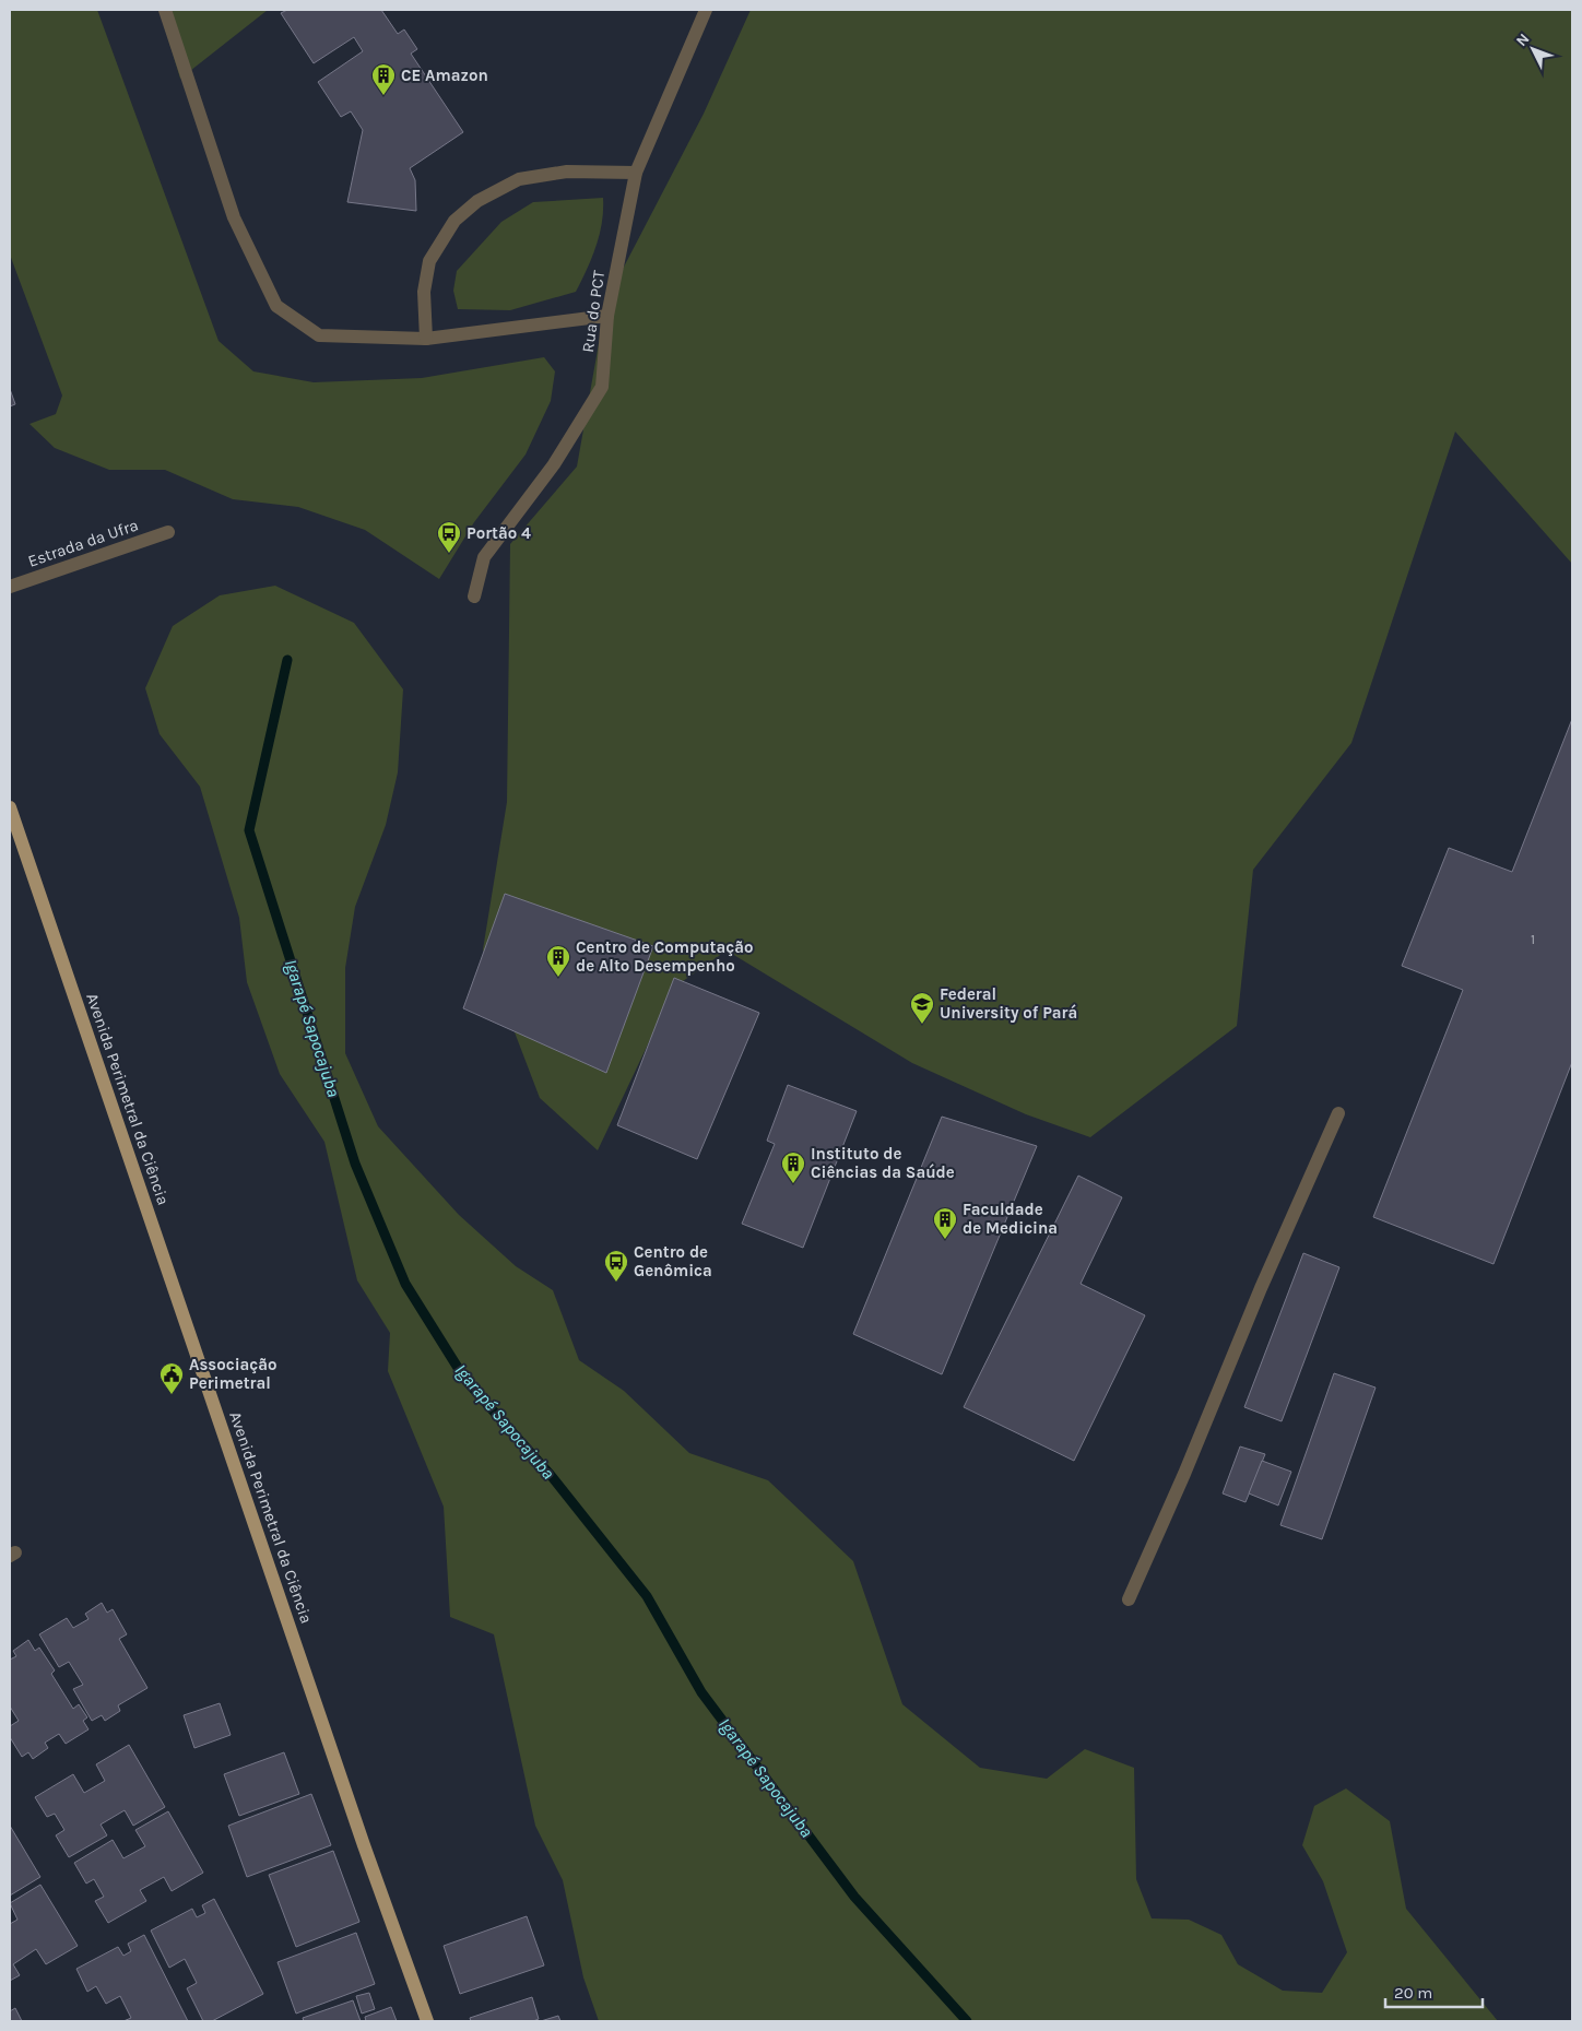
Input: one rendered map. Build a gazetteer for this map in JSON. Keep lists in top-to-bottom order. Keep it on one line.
{"streets":{"main road":["Avenida Perimetral da Ciência"],"street":["Rua do PCT","Estrada da Ufra"]},"water":["Igarapé Sapocajuba"],"places":{"building":["CE Amazon","Centro de Computação de Alto Desempenho","Instituto de Ciências da Saúde","Faculdade de Medicina"],"bus stop":["Portão 4","Centro de Genômica"],"school or university":["Federal University of Pará"],"public building":["Associação Perimetral"]},"house_numbers":["1"],"scale_bar":"20 m","north":"top left"}
